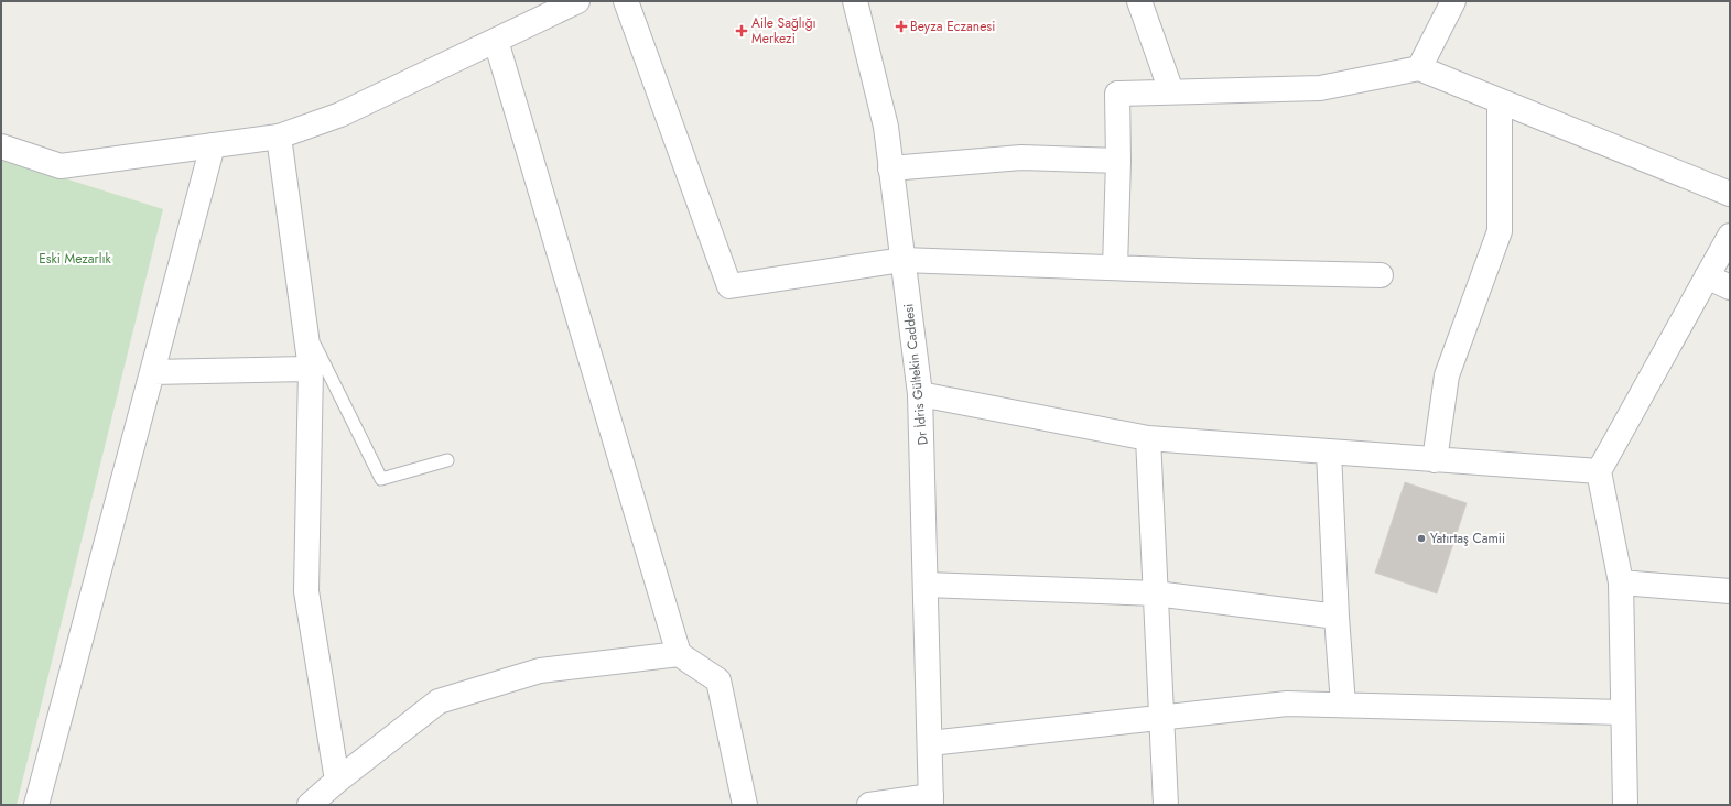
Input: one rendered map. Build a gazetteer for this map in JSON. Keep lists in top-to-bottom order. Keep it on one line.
{"streets":{"street":["Dr İdris Gültekin Caddesi"]},"parks":["Eski Mezarlık"],"places":{"health":["Beyza Eczanesi","Aile Sağlığı Merkezi"],"other":["Yatırtaş Camii"]}}
